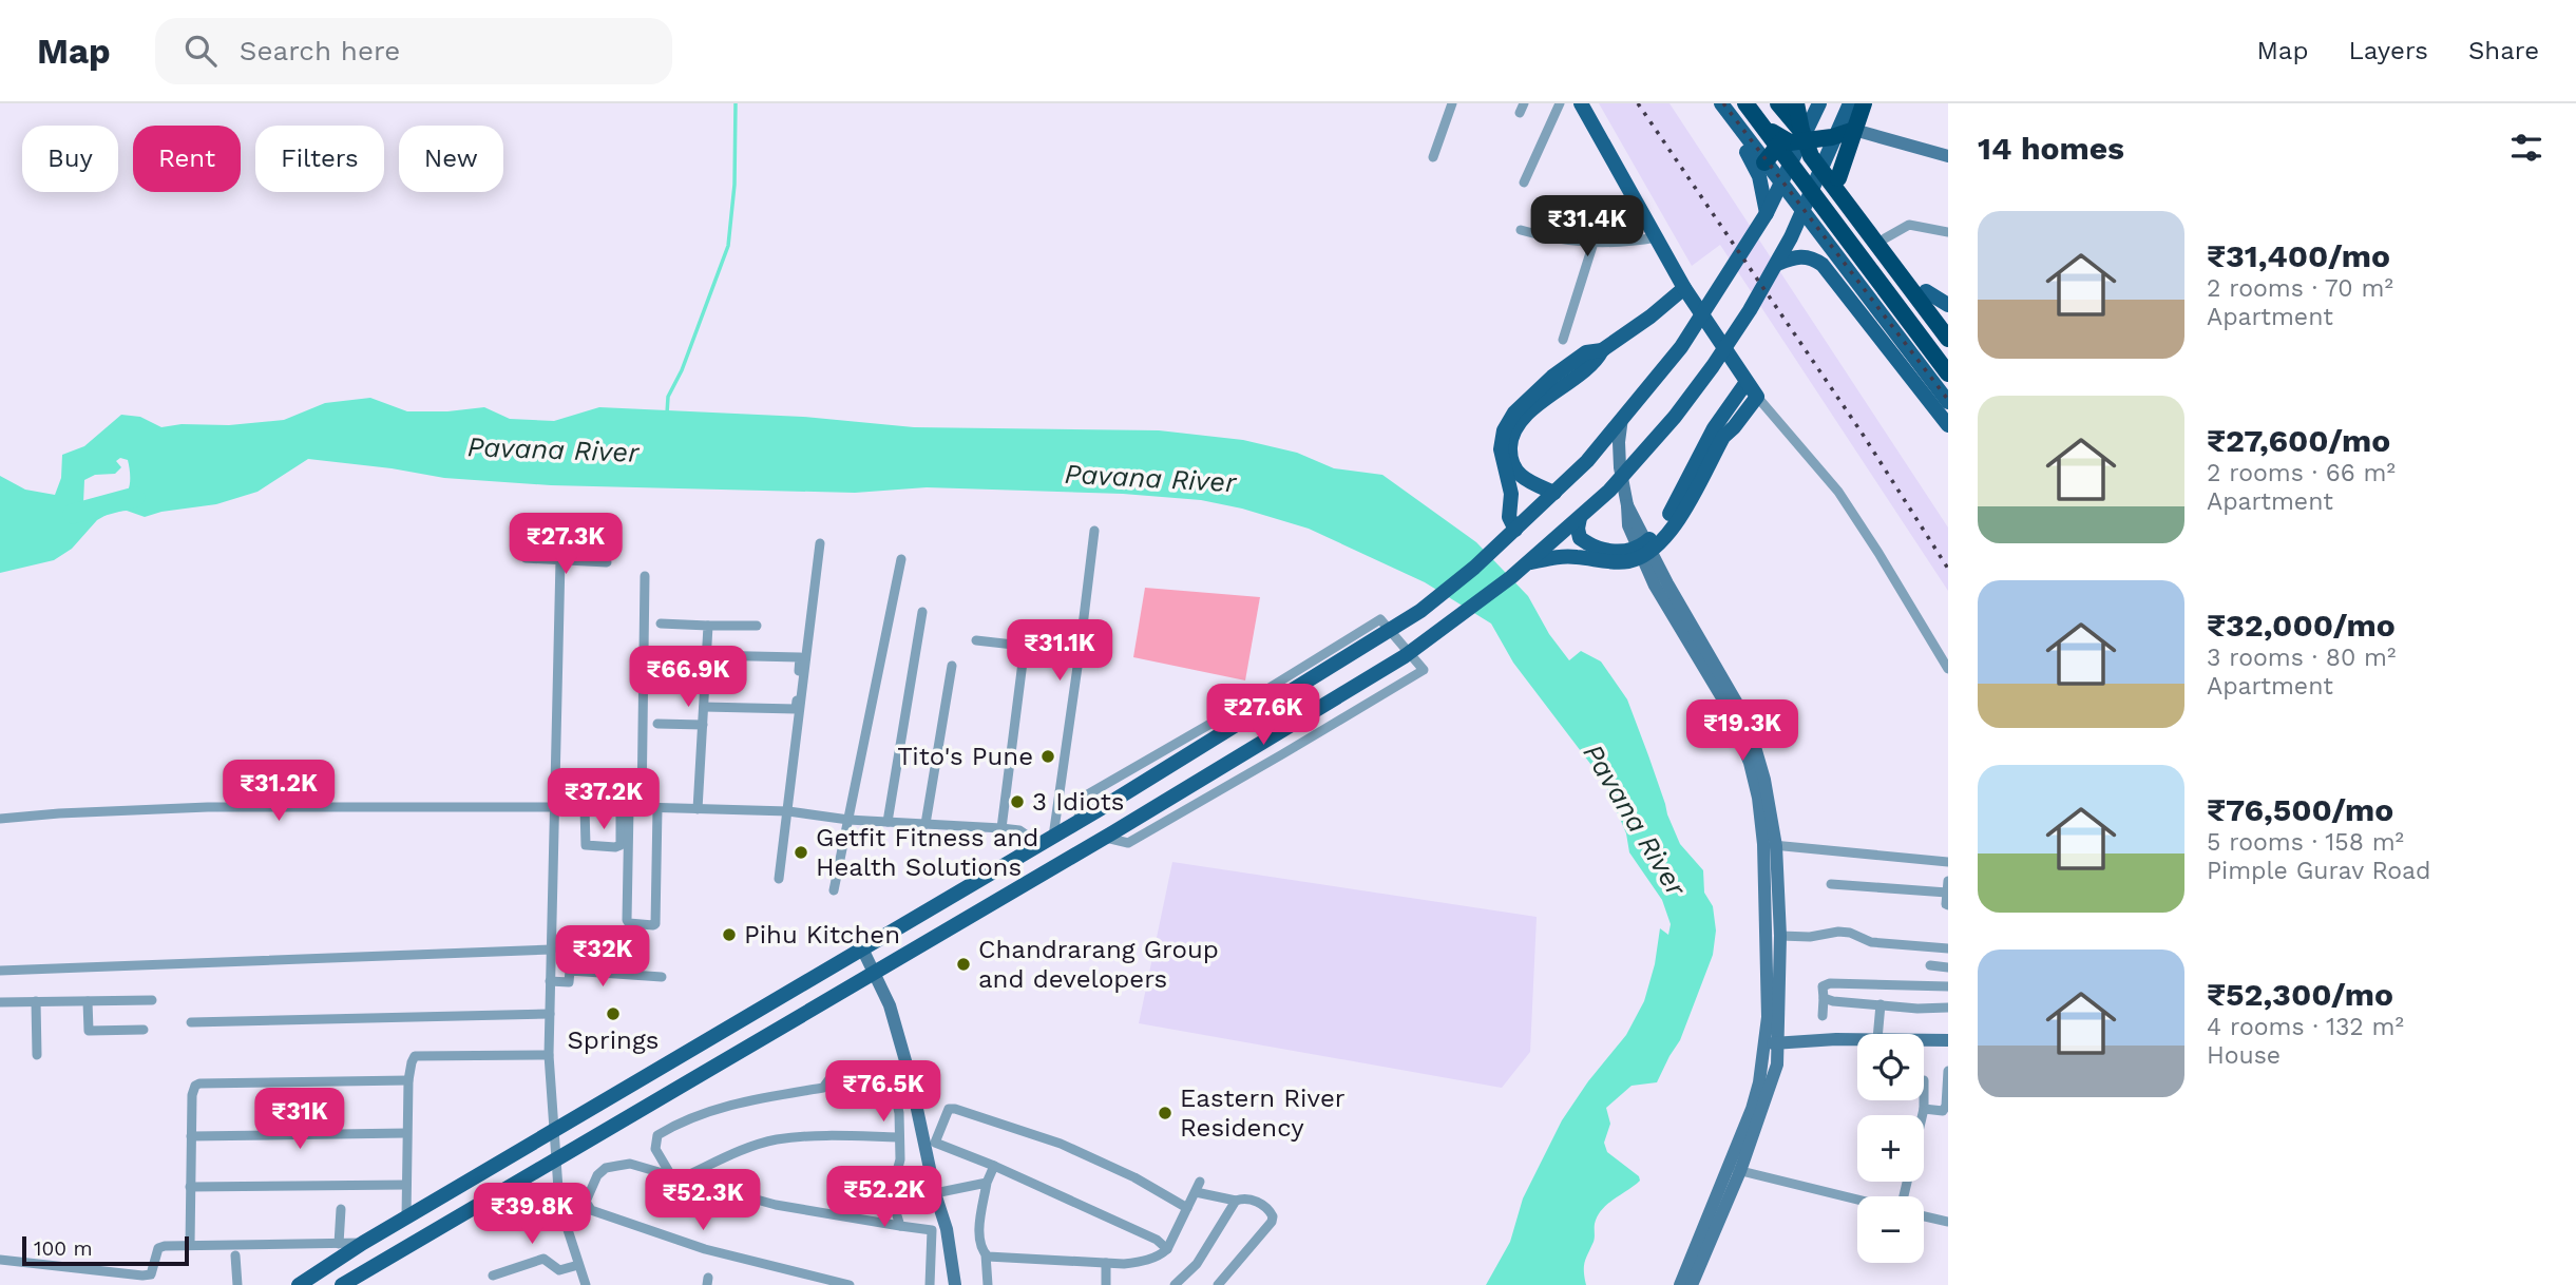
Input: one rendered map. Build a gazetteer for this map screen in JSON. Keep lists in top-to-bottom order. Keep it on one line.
{"water":["Pavana River"],"places":["Tito's Pune","3 Idiots","Getfit Fitness and Health Solutions","Pihu Kitchen","Chandrarang Group and developers","Springs","Eastern River Residency"],"scale_bar":"100 m","page":{"header":"Map","search":"Search here","nav":["Map","Layers","Share"],"heading":"14 homes","chip":["Buy","Rent","Filters","New"],"list":[{"name":"₹31,400/mo","note":"2 rooms · 70 m² · Apartment"},{"name":"₹27,600/mo","note":"2 rooms · 66 m² · Apartment"},{"name":"₹32,000/mo","note":"3 rooms · 80 m² · Apartment"},{"name":"₹76,500/mo","note":"5 rooms · 158 m² · Pimple Gurav Road"},{"name":"₹52,300/mo","note":"4 rooms · 132 m² · House"}],"price":["₹31.4K","₹27.3K","₹31.1K","₹66.9K","₹27.6K","₹19.3K","₹31.2K","₹37.2K","₹32K","₹76.5K","₹31K","₹52.2K","₹52.3K","₹39.8K"],"map_buttons":["+","−"],"scale":"100 m"}}
